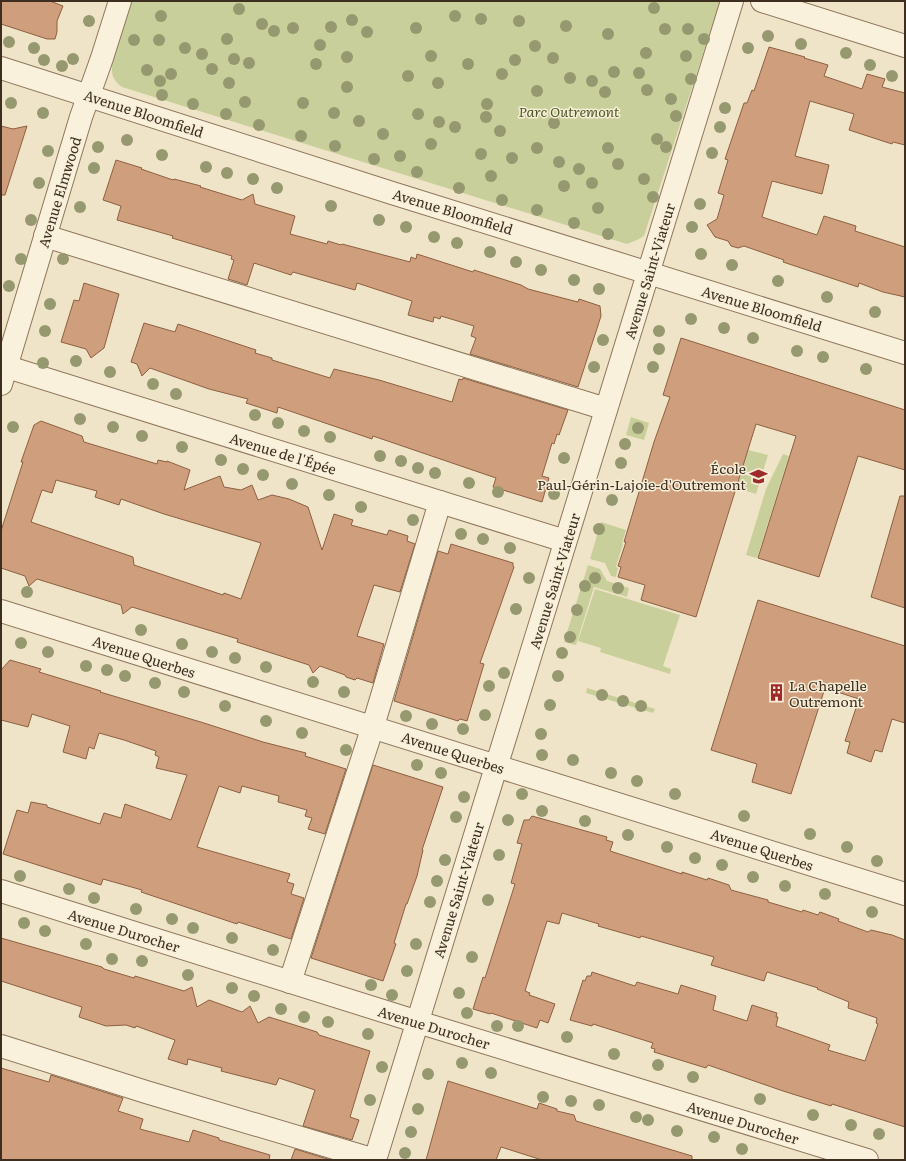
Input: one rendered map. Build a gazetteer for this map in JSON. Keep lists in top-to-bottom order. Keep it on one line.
{"streets":{"street":["Avenue Bloomfield","Avenue Elmwood","Avenue Saint-Viateur","Avenue de l'Épée","Avenue Querbes","Avenue Durocher"]},"crossings":[["Avenue Bloomfield","Avenue Elmwood"],["Avenue Bloomfield","Avenue Saint-Viateur"],["Avenue Elmwood","Avenue de l'Épée"],["Avenue Saint-Viateur","Avenue de l'Épée"],["Avenue Saint-Viateur","Avenue Querbes"],["Avenue Saint-Viateur","Avenue Durocher"]],"parks":["Parc Outremont"],"places":{"school or university":["École Paul-Gérin-Lajoie-d'Outremont"],"building":["La Chapelle Outremont"]}}
